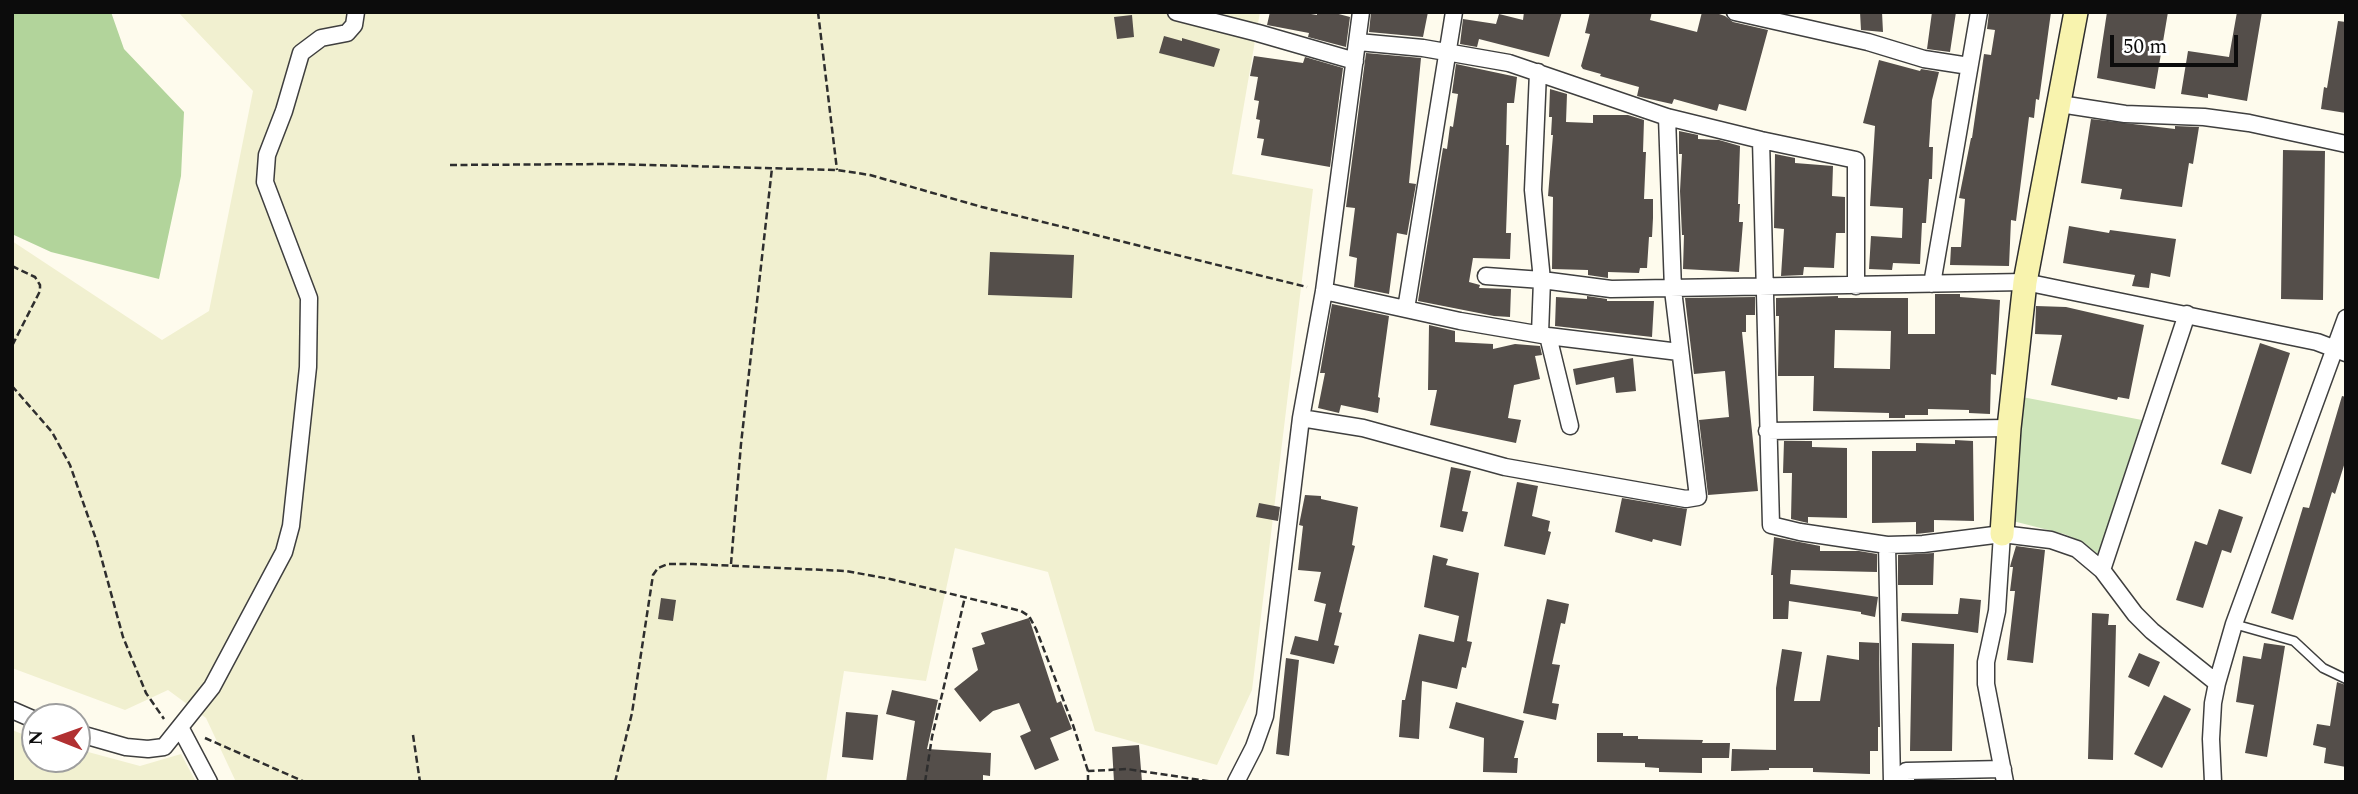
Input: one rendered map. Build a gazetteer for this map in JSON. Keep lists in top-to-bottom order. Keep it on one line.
{"scale_bar":"50 m","north":"left"}
